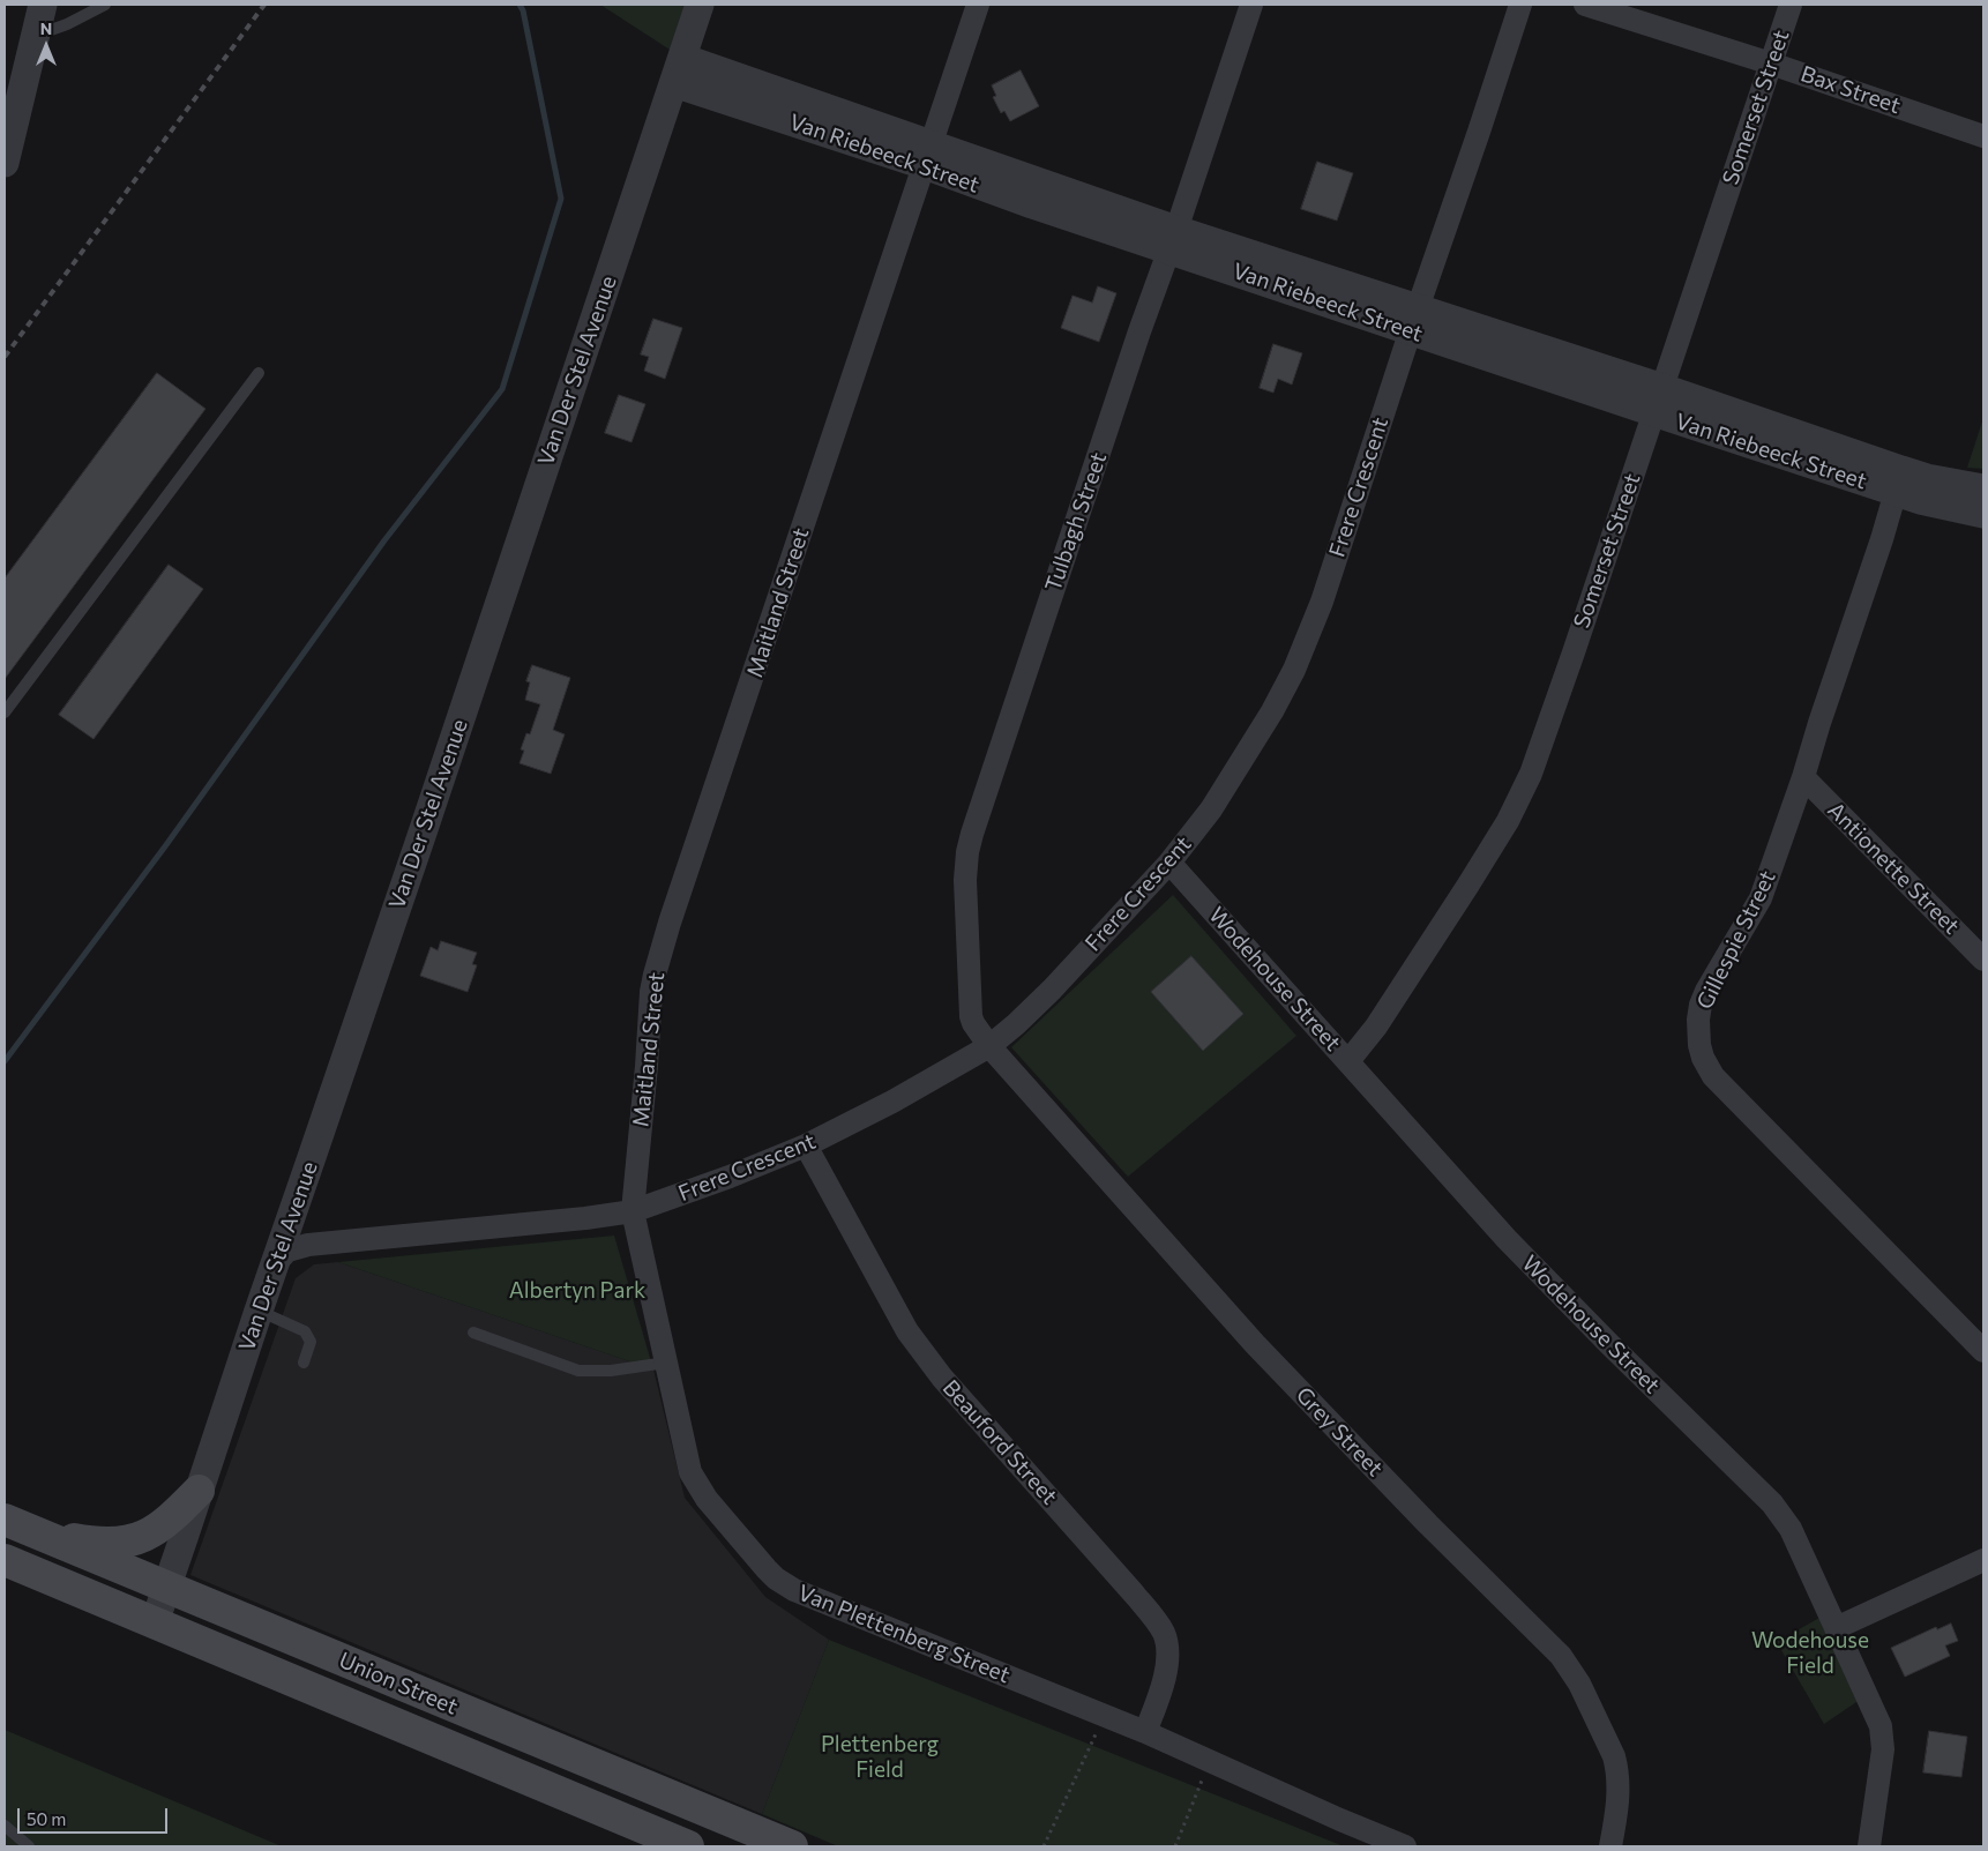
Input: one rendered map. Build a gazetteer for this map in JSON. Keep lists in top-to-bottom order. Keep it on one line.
{"streets":{"main road":["Union Street"],"street":["Bax Street","Somerset Street","Van Riebeeck Street","Van Der Stel Avenue","Frere Crescent","Tulbagh Street","Maitland Street","Antionette Street","Gillespie Street","Wodehouse Street","Grey Street","Beauford Street","Van Plettenberg Street"]},"crossings":[["Bax Street","Somerset Street"],["Somerset Street","Van Riebeeck Street"],["Somerset Street","Wodehouse Street"],["Van Riebeeck Street","Van Der Stel Avenue"],["Van Riebeeck Street","Frere Crescent"],["Van Riebeeck Street","Tulbagh Street"],["Van Riebeeck Street","Maitland Street"],["Van Riebeeck Street","Gillespie Street"],["Van Der Stel Avenue","Frere Crescent"],["Van Der Stel Avenue","Union Street"],["Frere Crescent","Tulbagh Street"],["Frere Crescent","Maitland Street"],["Frere Crescent","Wodehouse Street"],["Frere Crescent","Grey Street"],["Frere Crescent","Beauford Street"],["Frere Crescent","Van Plettenberg Street"],["Tulbagh Street","Grey Street"],["Maitland Street","Van Plettenberg Street"],["Antionette Street","Gillespie Street"],["Beauford Street","Van Plettenberg Street"]],"parks":["Albertyn Park","Wodehouse Field","Plettenberg Field"],"scale_bar":"50 m","north":"top"}
